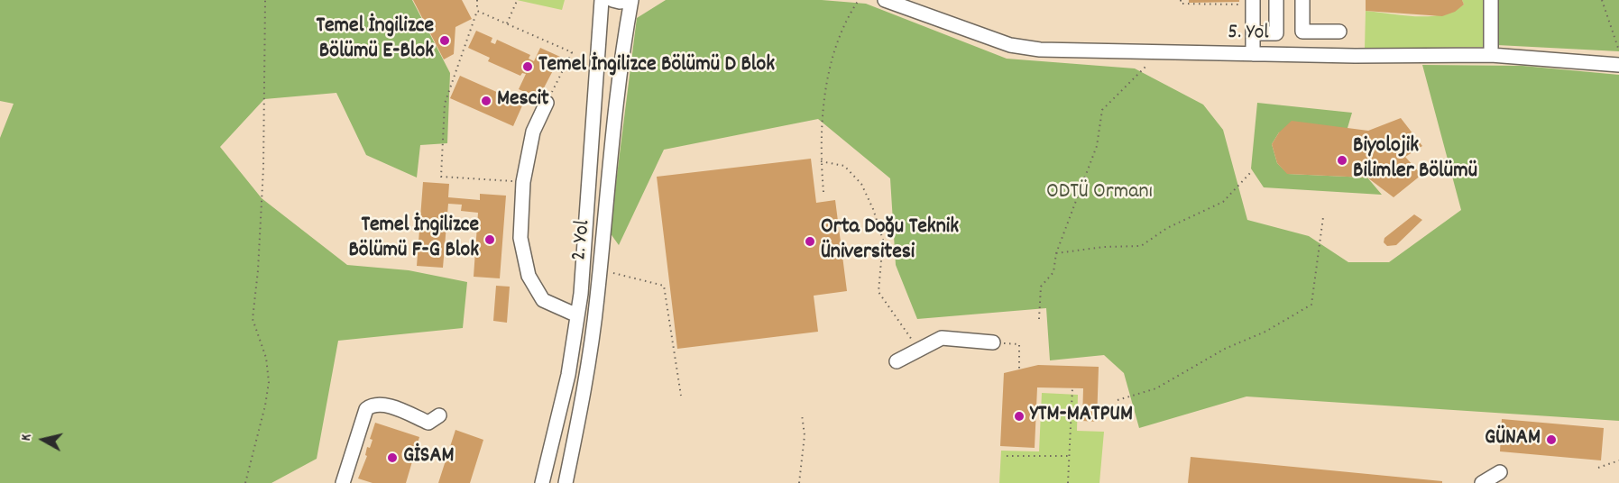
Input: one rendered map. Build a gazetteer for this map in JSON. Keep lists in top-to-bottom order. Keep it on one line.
{"streets":{"street":["5. Yol","2. Yol"]},"parks":["ODTÜ Ormanı"],"places":["Temel İngilizce Bölümü E-Blok","Temel İngilizce Bölümü D Blok","Mescit","Biyolojik Bilimler Bölümü","Temel İngilizce Bölümü F-G Blok","Orta Doğu Teknik Üniversitesi","YTM-MATPUM","GÜNAM","GİSAM"],"north":"left"}
